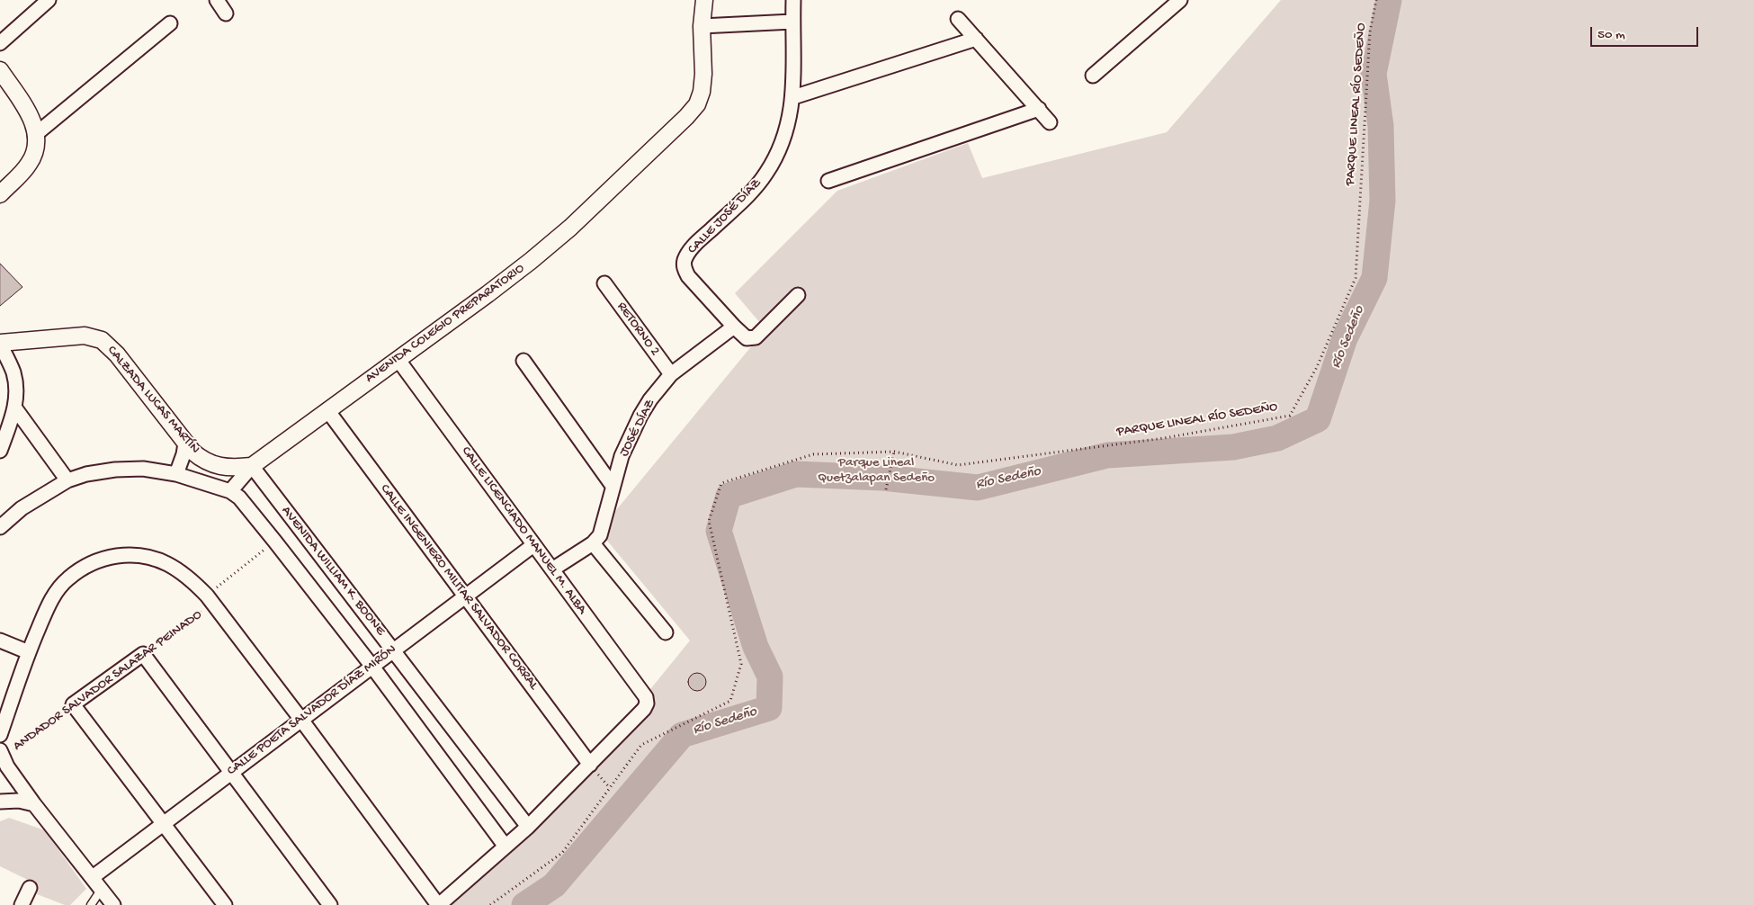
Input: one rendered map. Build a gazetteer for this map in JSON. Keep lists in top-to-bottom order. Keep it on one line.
{"streets":{"street":["CALLE JOSÉ DÍAZ","AVENIDA COLEGIO PREPARATORIO","RETORNO 2","CALZADA LUCAS MARTÍN","JOSÉ DÍAZ","CALLE LICENCIADO MANUEL M. ALBA","AVENIDA WILLIAM K. BOONE","CALLE INGENIERO MILITAR SALVADOR CORRAL","ANDADOR SALVADOR SALAZAR PEINADO","CALLE POETA SALVADOR DÍAZ MIRÓN"],"path":["PARQUE LINEAL RÍO SEDEÑO"]},"crossings":[["CALLE JOSÉ DÍAZ","JOSÉ DÍAZ"],["AVENIDA COLEGIO PREPARATORIO","CALZADA LUCAS MARTÍN"],["AVENIDA COLEGIO PREPARATORIO","CALLE LICENCIADO MANUEL M. ALBA"],["AVENIDA COLEGIO PREPARATORIO","AVENIDA WILLIAM K. BOONE"],["AVENIDA COLEGIO PREPARATORIO","CALLE INGENIERO MILITAR SALVADOR CORRAL"],["RETORNO 2","JOSÉ DÍAZ"],["CALZADA LUCAS MARTÍN","AVENIDA WILLIAM K. BOONE"],["JOSÉ DÍAZ","CALLE LICENCIADO MANUEL M. ALBA"],["CALLE LICENCIADO MANUEL M. ALBA","CALLE INGENIERO MILITAR SALVADOR CORRAL"],["CALLE LICENCIADO MANUEL M. ALBA","CALLE POETA SALVADOR DÍAZ MIRÓN"],["AVENIDA WILLIAM K. BOONE","ANDADOR SALVADOR SALAZAR PEINADO"],["AVENIDA WILLIAM K. BOONE","CALLE POETA SALVADOR DÍAZ MIRÓN"],["CALLE INGENIERO MILITAR SALVADOR CORRAL","CALLE POETA SALVADOR DÍAZ MIRÓN"]],"water":["Río Sedeño"],"parks":["Parque Lineal Quetzalapan Sedeño"],"scale_bar":"50 m"}
